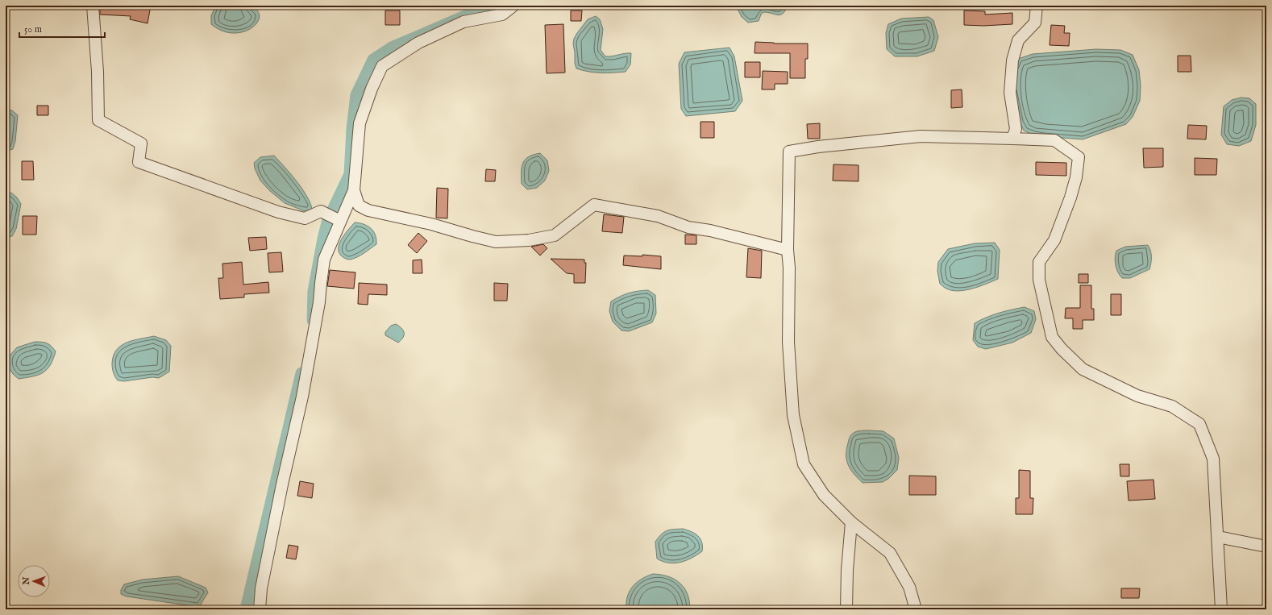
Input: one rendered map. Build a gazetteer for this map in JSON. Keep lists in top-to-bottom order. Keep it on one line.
{"scale_bar":"50 m","north":"left"}
